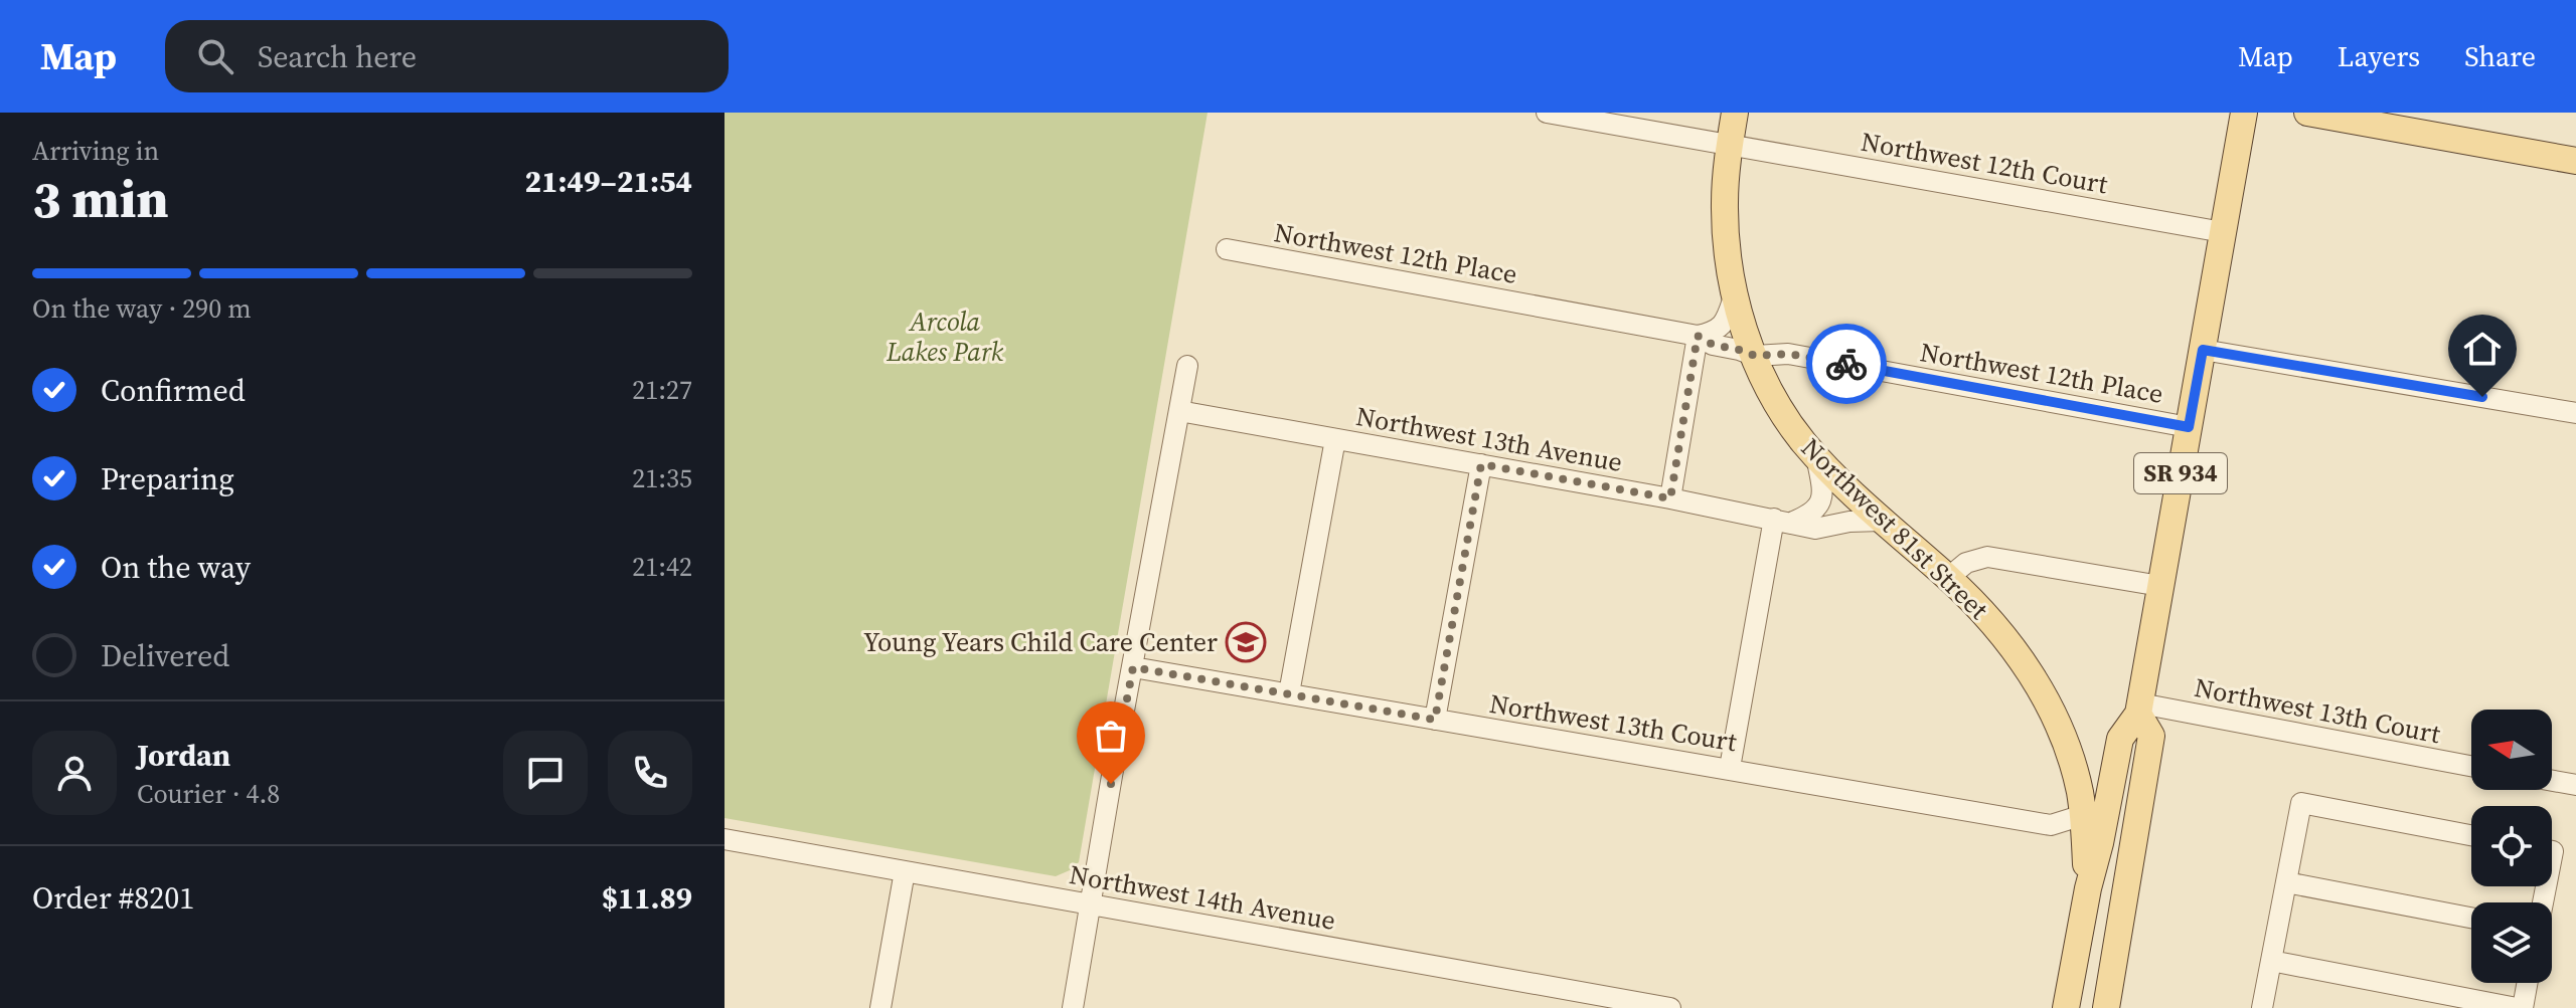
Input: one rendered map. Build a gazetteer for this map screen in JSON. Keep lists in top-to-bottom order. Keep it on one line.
{"streets":{"main road":["SR 934","Northwest 81st Street"],"street":["Northwest 12th Court","Northwest 12th Place","Northwest 13th Avenue","Northwest 13th Court","Northwest 14th Avenue"]},"crossings":[["Northwest 12th Court","SR 934"],["Northwest 12th Court","Northwest 81st Street"],["Northwest 12th Place","SR 934"],["Northwest 12th Place","Northwest 81st Street"],["Northwest 13th Avenue","Northwest 81st Street"],["SR 934","Northwest 13th Court"],["Northwest 81st Street","Northwest 13th Court"]],"parks":["Arcola Lakes Park"],"places":{"school or university":["Young Years Child Care Center"]},"north":"left","page":{"header":"Map","search":"Search here","nav":["Map","Layers","Share"],"heading":["3 min","Arriving in","21:49–21:54"],"panel":["Jordan","Courier · 4.8","Order #8201","$11.89"],"bar":"On the way · 290 m","list":[["Confirmed","21:27"],["Preparing","21:35"],["On the way","21:42"],"Delivered"]}}
